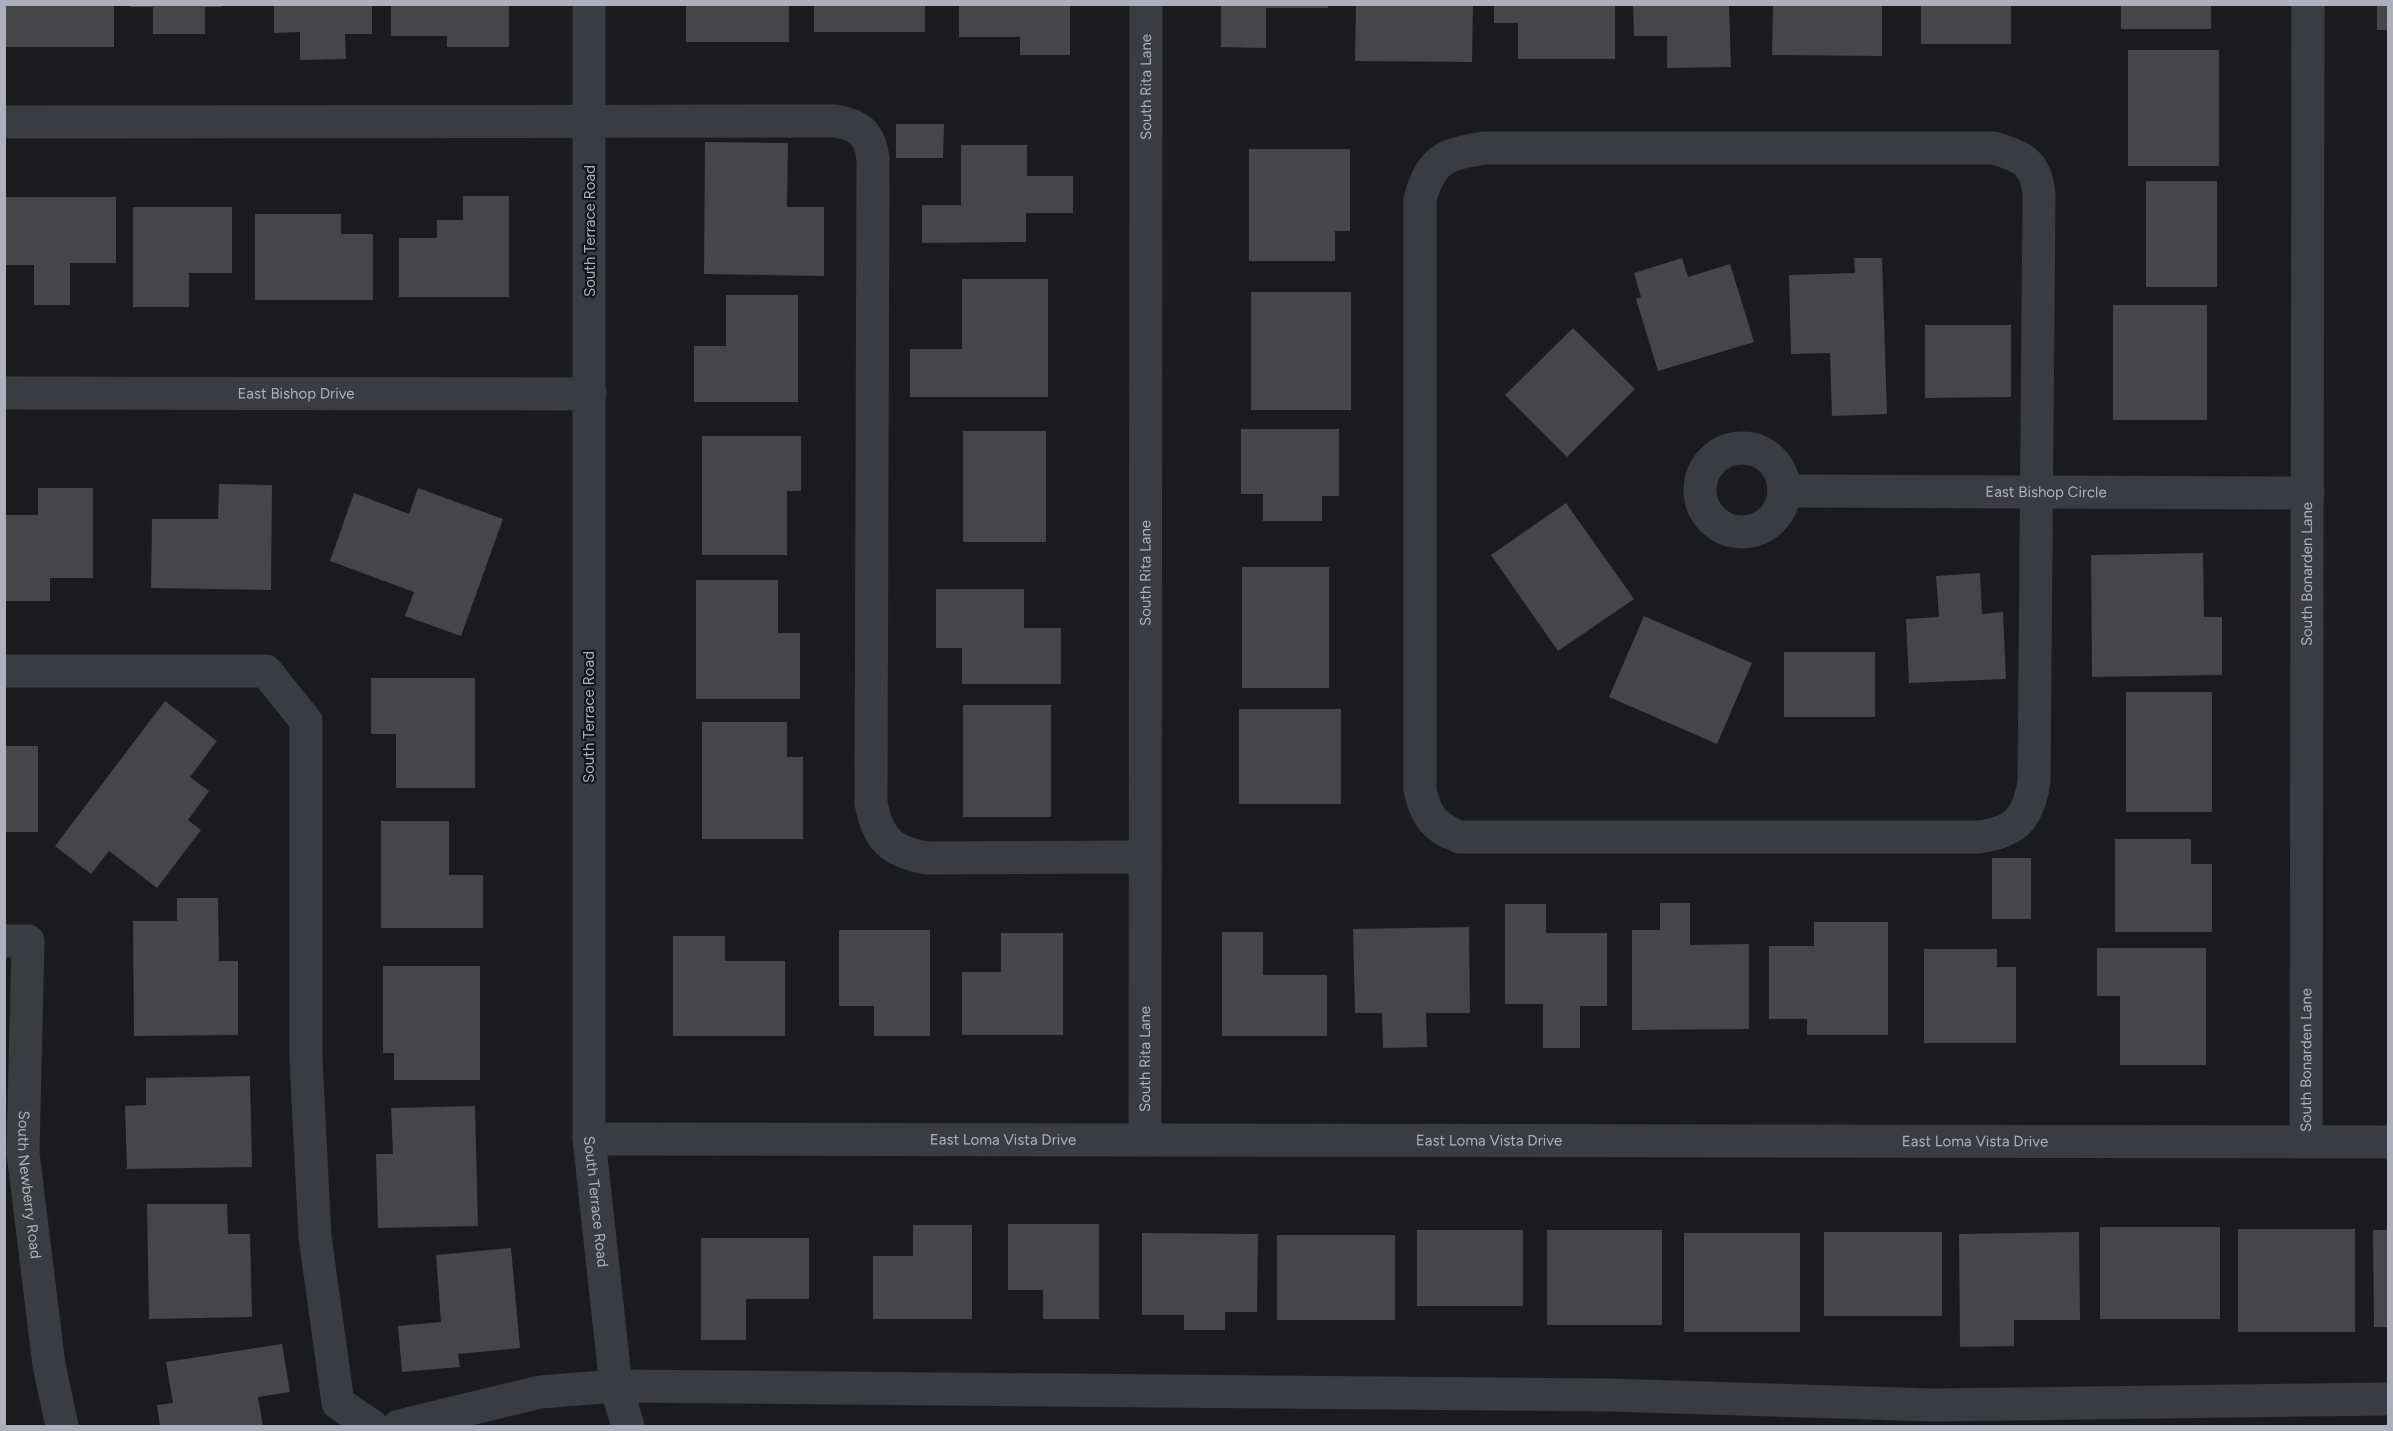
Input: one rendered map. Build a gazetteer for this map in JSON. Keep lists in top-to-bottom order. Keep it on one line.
{"streets":{"street":["South Rita Lane","South Terrace Road","East Bishop Drive","East Bishop Circle","South Bonarden Lane","East Loma Vista Drive","South Newberry Road"]},"crossings":[["South Rita Lane","East Loma Vista Drive"],["South Terrace Road","East Bishop Drive"],["South Terrace Road","East Loma Vista Drive"],["East Bishop Circle","South Bonarden Lane"],["South Bonarden Lane","East Loma Vista Drive"]]}
